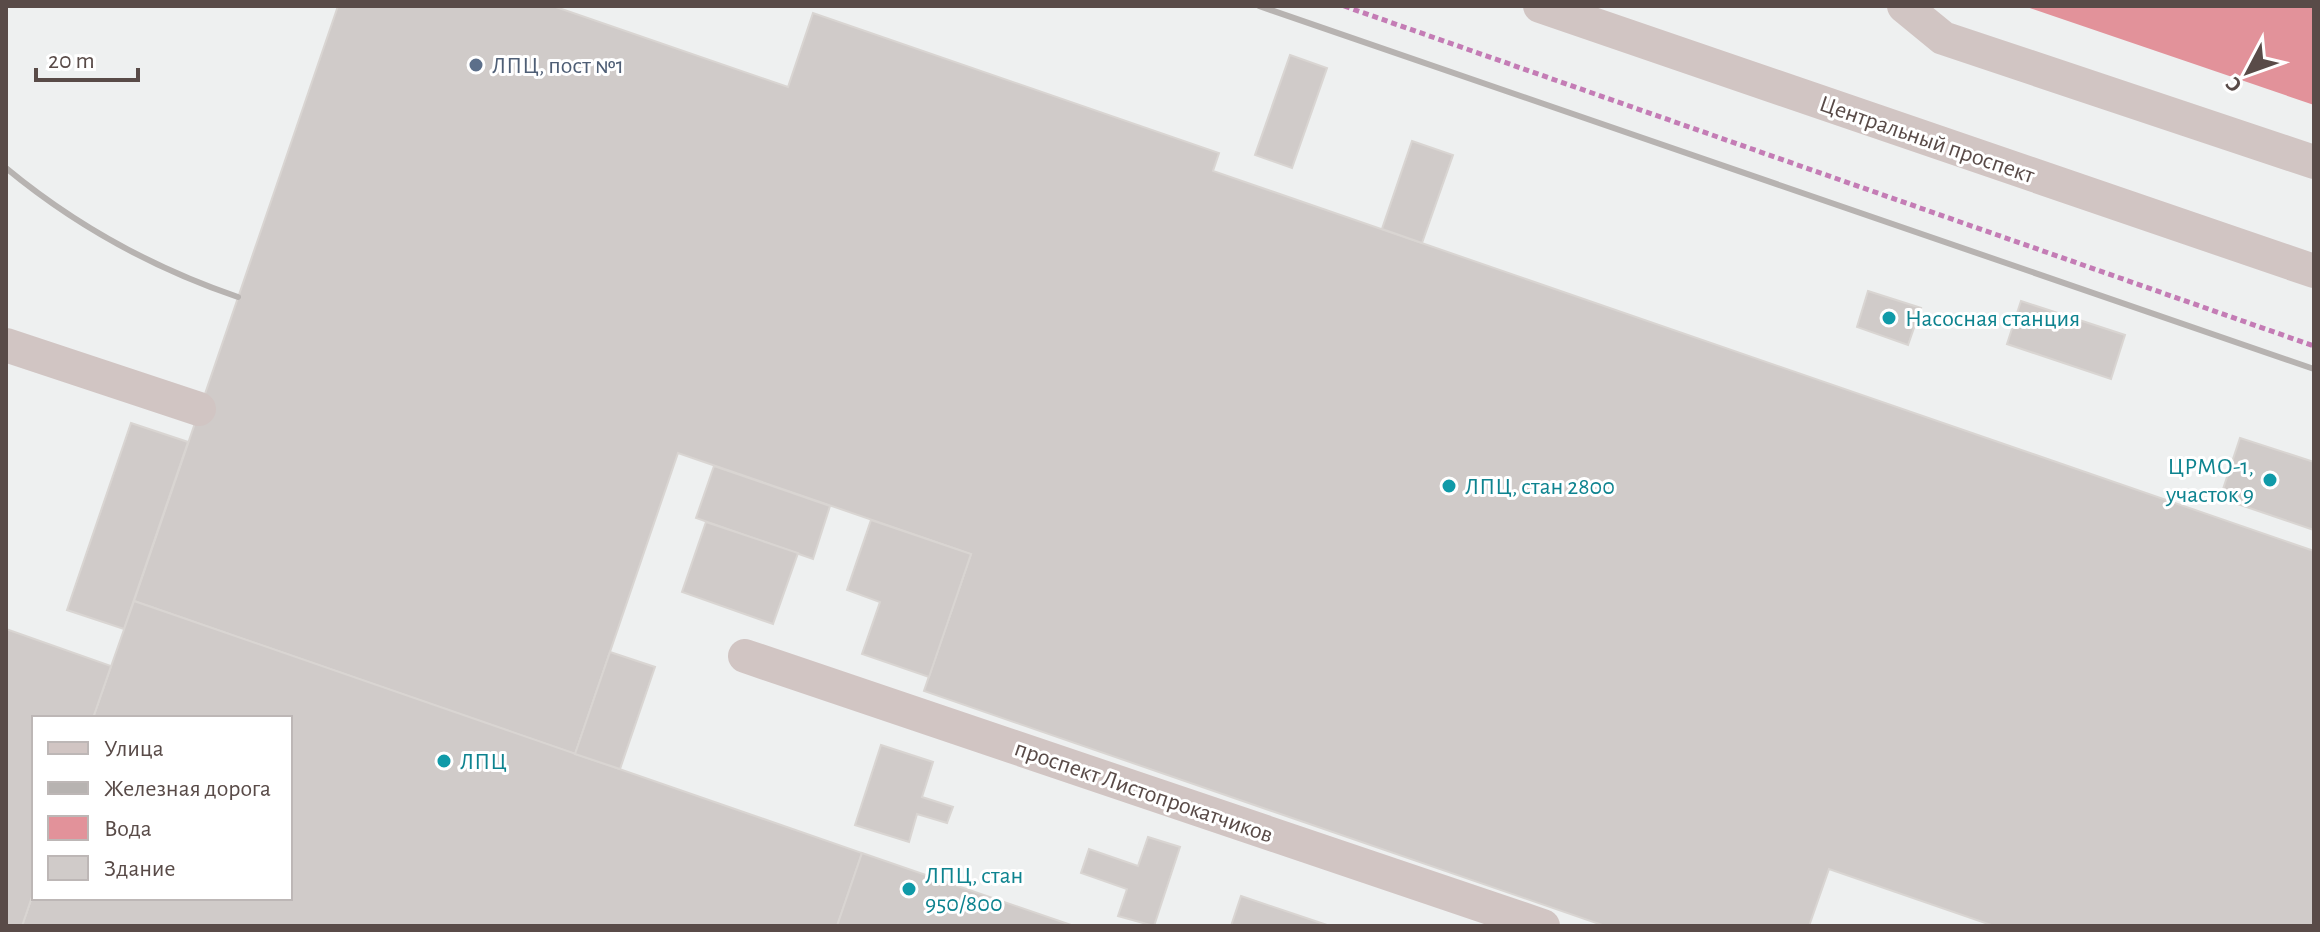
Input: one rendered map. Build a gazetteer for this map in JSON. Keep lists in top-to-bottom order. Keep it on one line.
{"streets":{"street":["Центральный проспект","проспект Листопрокатчиков"]},"places":["ЛПЦ, пост №1","Насосная станция","ЦРМО-1, участок 9","ЛПЦ, стан 2800","ЛПЦ","ЛПЦ, стан 950/800"],"legend":["Улица","Железная дорога","Вода","Здание"],"scale_bar":"20 m","north":"bottom left"}
